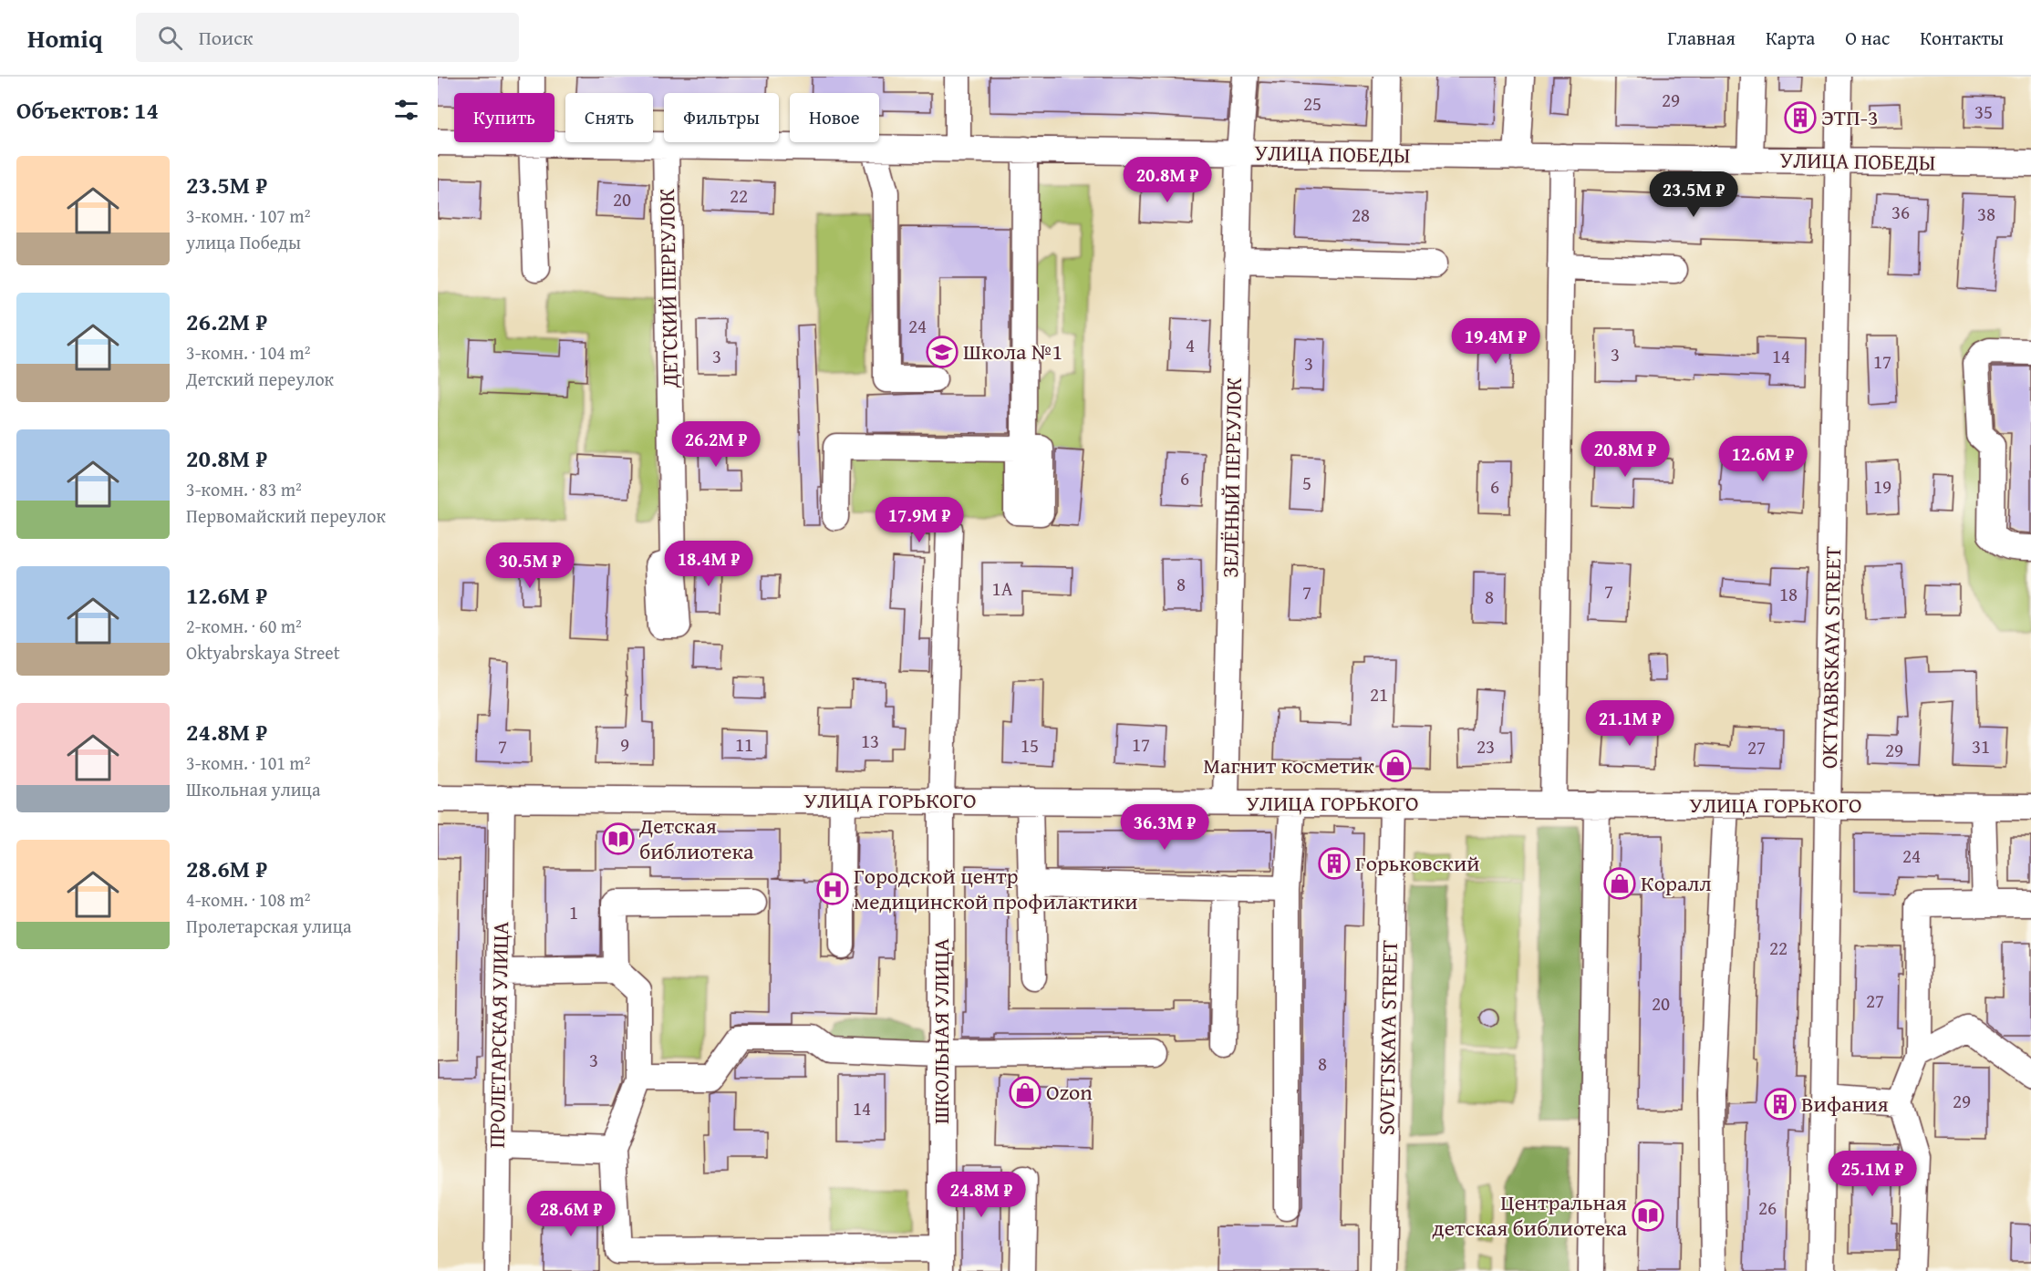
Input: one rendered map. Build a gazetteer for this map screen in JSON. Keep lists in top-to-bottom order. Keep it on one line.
{"streets":{"street":["УЛИЦА ПОБЕДЫ","ДЕТСКИЙ ПЕРЕУЛОК","ЗЕЛЁНЫЙ ПЕРЕУЛОК","OKTYABRSKAYA STREET","УЛИЦА ГОРЬКОГО","ШКОЛЬНАЯ УЛИЦА","ПРОЛЕТАРСКАЯ УЛИЦА","SOVETSKAYA STREET"]},"crossings":[["УЛИЦА ПОБЕДЫ","ДЕТСКИЙ ПЕРЕУЛОК"],["УЛИЦА ПОБЕДЫ","ЗЕЛЁНЫЙ ПЕРЕУЛОК"],["УЛИЦА ПОБЕДЫ","OKTYABRSKAYA STREET"],["ЗЕЛЁНЫЙ ПЕРЕУЛОК","УЛИЦА ГОРЬКОГО"],["OKTYABRSKAYA STREET","УЛИЦА ГОРЬКОГО"],["УЛИЦА ГОРЬКОГО","ШКОЛЬНАЯ УЛИЦА"],["УЛИЦА ГОРЬКОГО","ПРОЛЕТАРСКАЯ УЛИЦА"],["УЛИЦА ГОРЬКОГО","SOVETSKAYA STREET"]],"places":{"building":["ЭТП-3","Горьковский","Вифания"],"school or university":["Школа №1"],"shop":["Магнит косметик","Коралл","Ozon"],"library":["Детская библиотека","Центральная детская библиотека"],"hospital":["Городской центр медицинской профилактики"]},"house_numbers":["29","25","35","22","20","36","38","28","24","4","3","3","14","17","3","6","5","6","19","8","1А","7","7","18","8","21","13","9","11","17","15","7","23","31","27","29","24","1","22","27","20","3","8","29","14","26"],"page":{"header":"Homiq","search":"Поиск","nav":["Главная","Карта","О нас","Контакты"],"heading":"Объектов: 14","chip":["Купить","Снять","Фильтры","Новое"],"list":[{"name":"23.5M ₽","note":"3-комн. · 107 m² · улица Победы"},{"name":"26.2M ₽","note":"3-комн. · 104 m² · Детский переулок"},{"name":"20.8M ₽","note":"3-комн. · 83 m² · Первомайский переулок"},{"name":"12.6M ₽","note":"2-комн. · 60 m² · Oktyabrskaya Street"},{"name":"24.8M ₽","note":"3-комн. · 101 m² · Школьная улица"},{"name":"28.6M ₽","note":"4-комн. · 108 m² · Пролетарская улица"}],"price":["20.8M ₽","23.5M ₽","19.4M ₽","26.2M ₽","20.8M ₽","12.6M ₽","17.9M ₽","18.4M ₽","30.5M ₽","21.1M ₽","36.3M ₽","25.1M ₽","24.8M ₽","28.6M ₽"]}}
